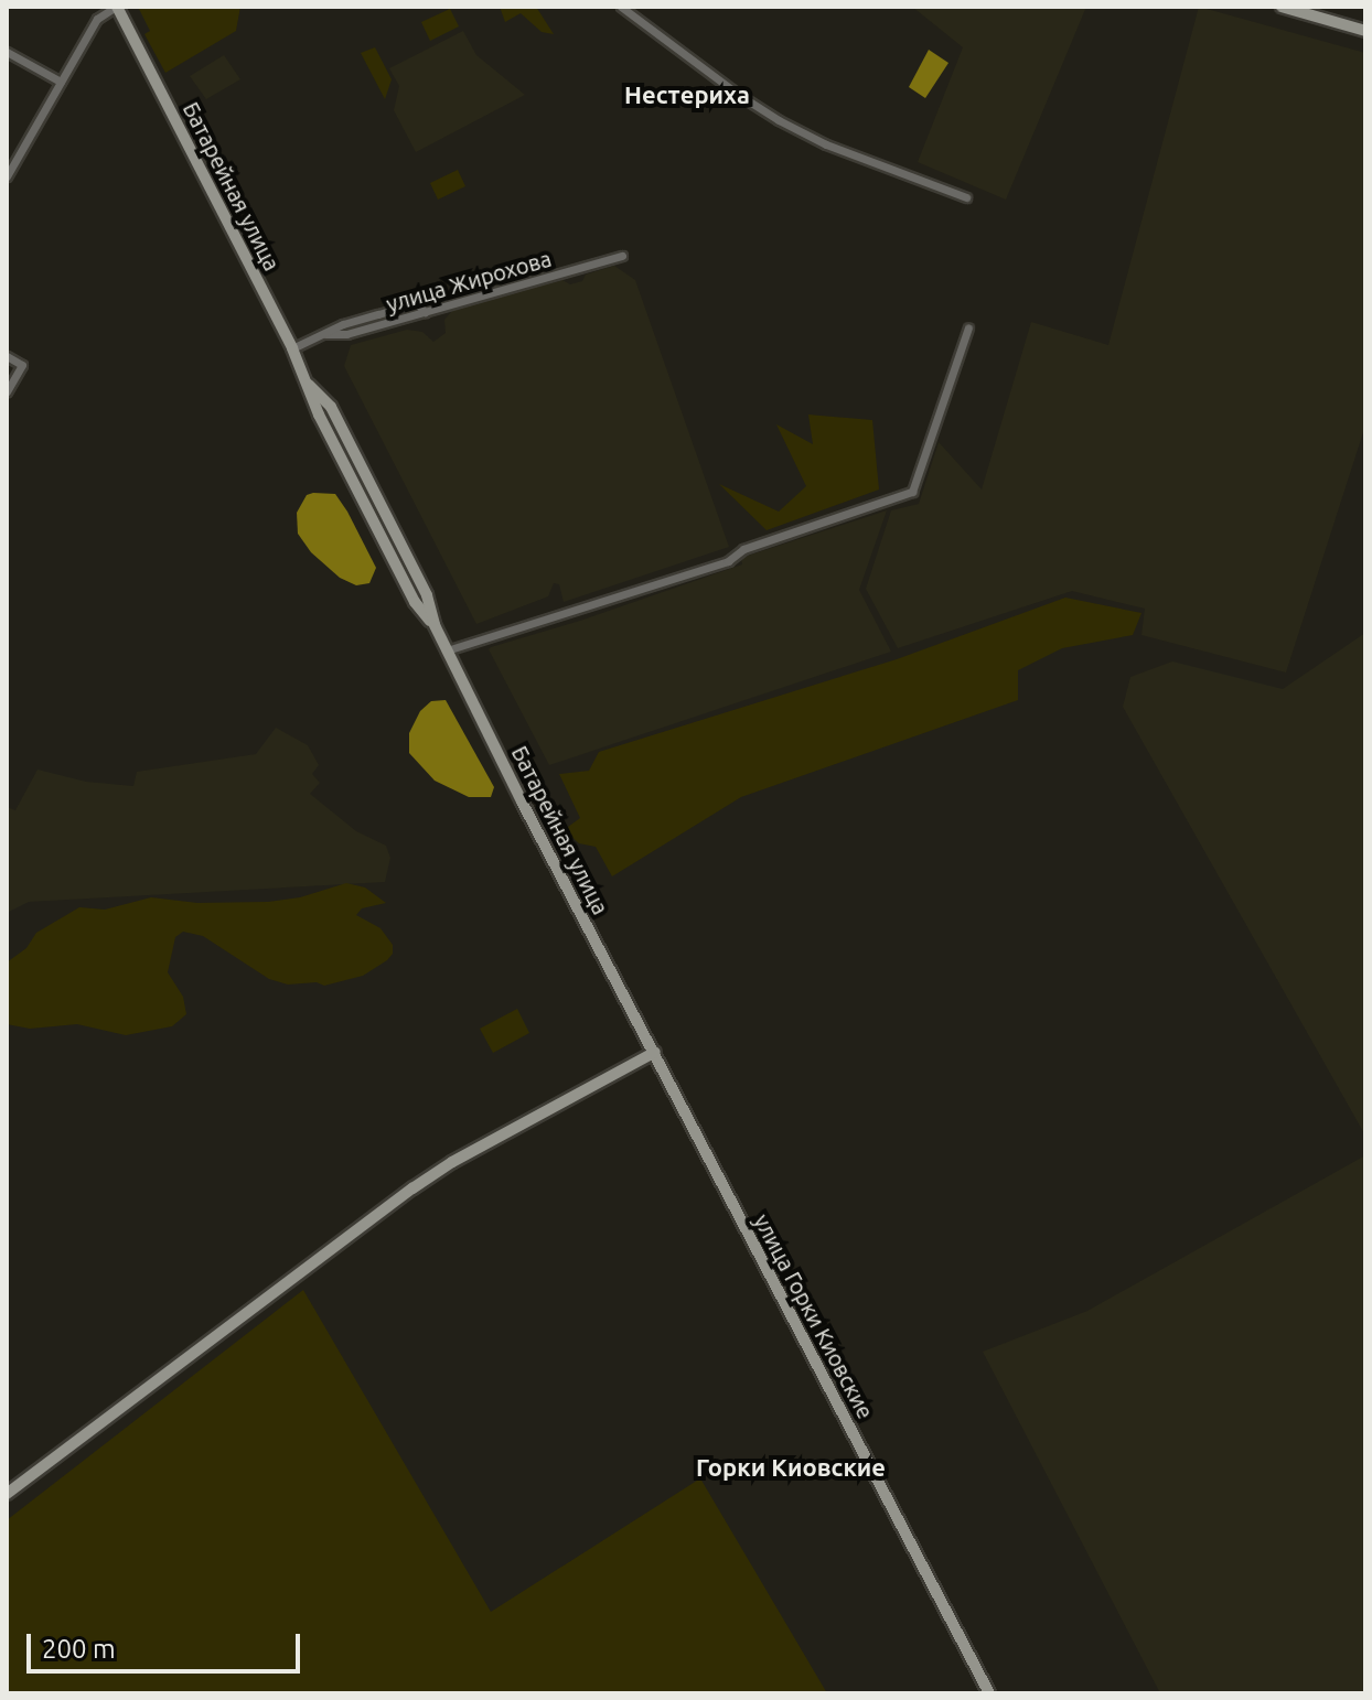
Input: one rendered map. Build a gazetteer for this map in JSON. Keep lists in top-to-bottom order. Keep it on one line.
{"streets":{"main road":["Батарейная улица","улица Горки Киовские"],"street":["улица Жирохова"]},"crossings":[["Батарейная улица","улица Жирохова"],["Батарейная улица","улица Горки Киовские"]],"districts":["Нестериха","Горки Киовские"],"scale_bar":"200 m"}
